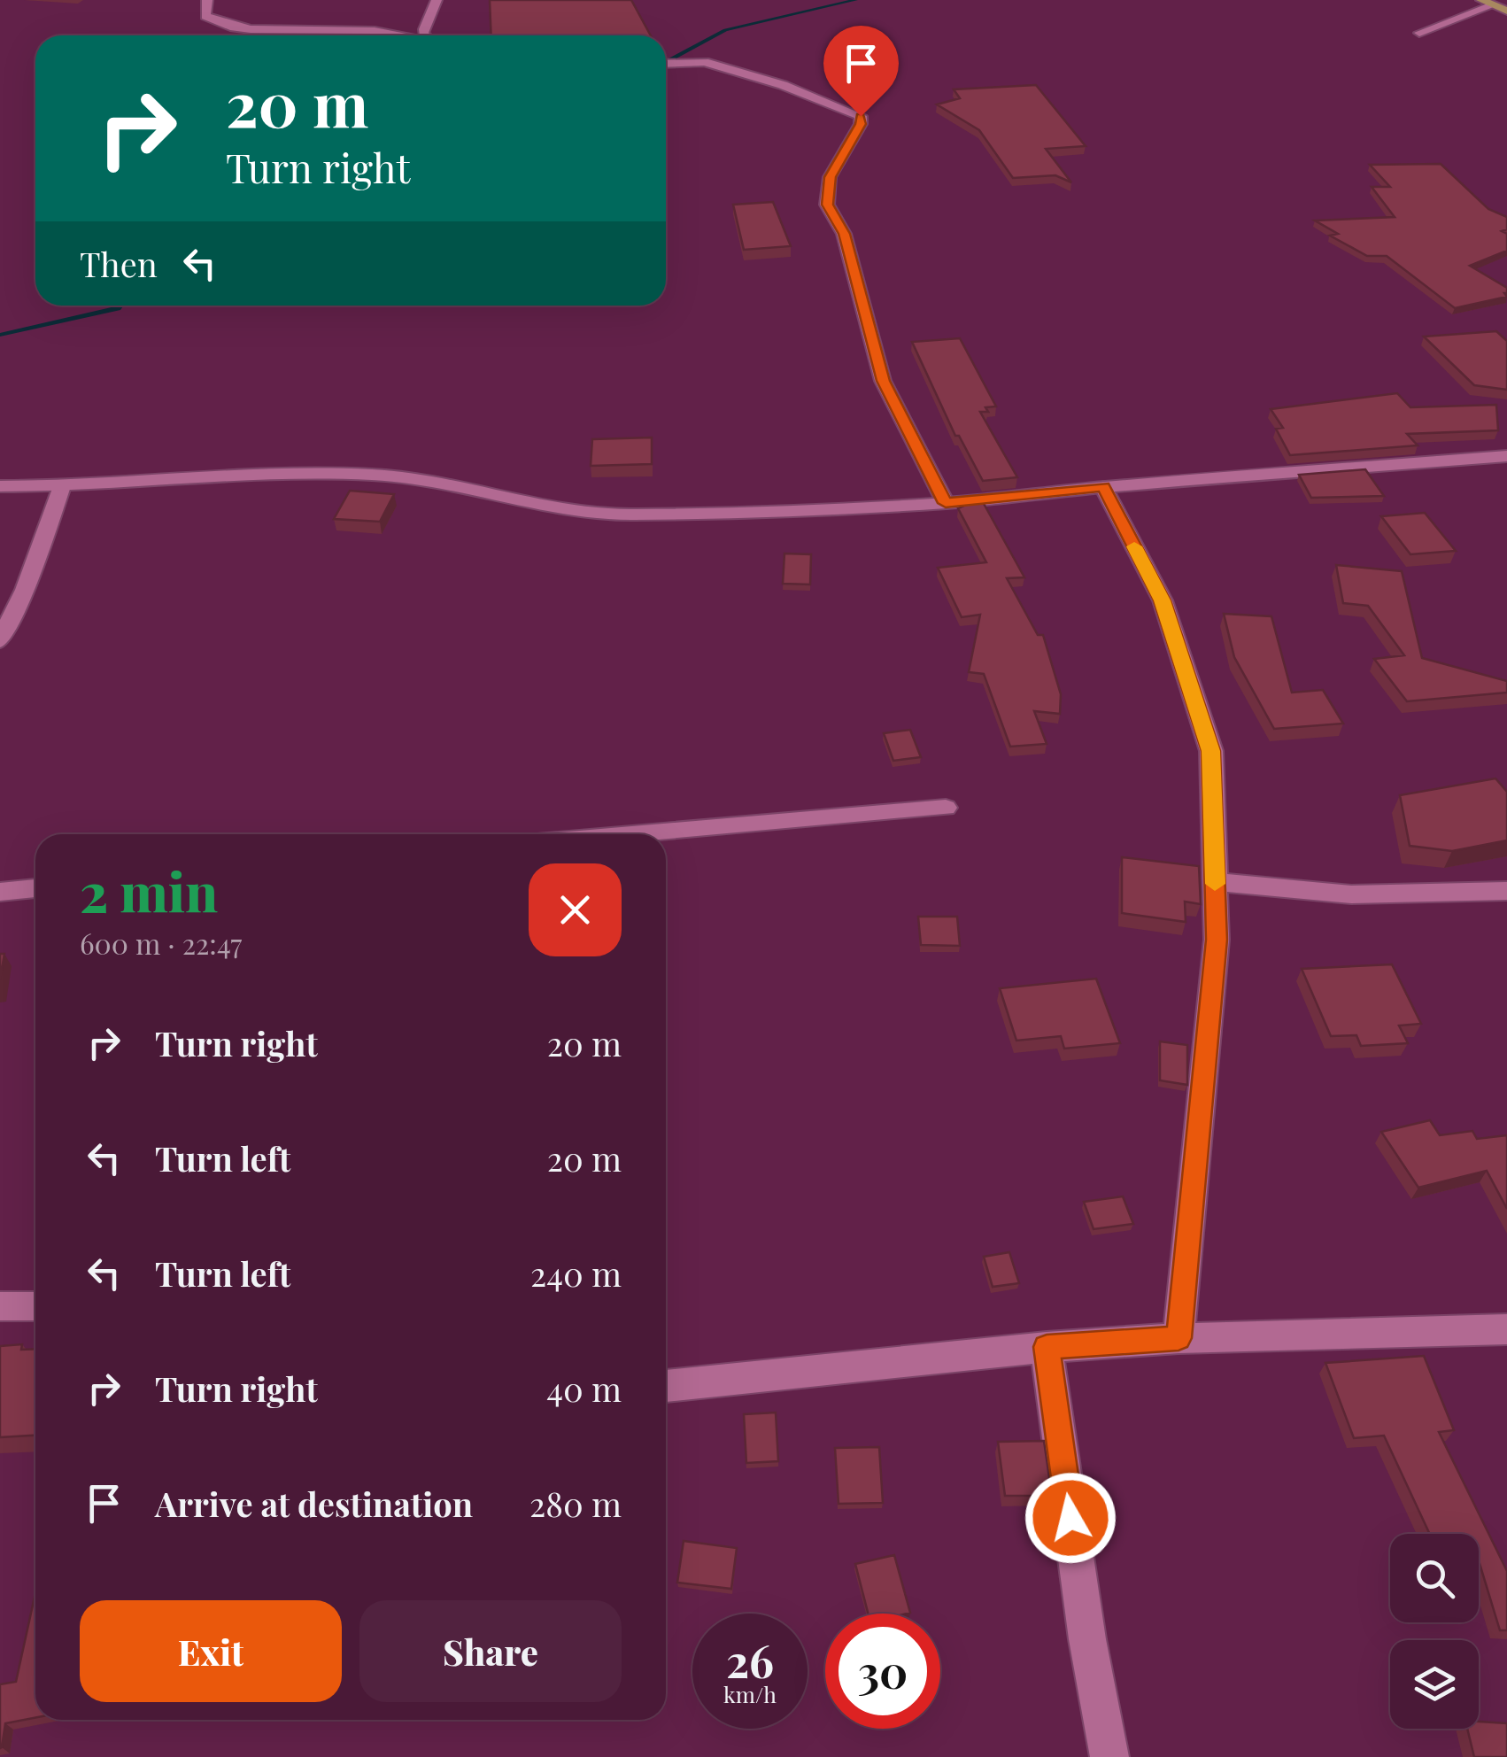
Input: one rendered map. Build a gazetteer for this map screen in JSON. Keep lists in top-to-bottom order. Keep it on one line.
{"page":{"turn":["20 m","Turn right"],"then":"Then","heading":["2 min","600 m · 22:47"],"list":[{"name":"Turn right","value":"20 m"},{"name":"Turn left","value":"20 m"},{"name":"Turn left","value":"240 m"},{"name":"Turn right","value":"40 m"},{"name":"Arrive at destination","value":"280 m"}],"buttons":["Exit","Share"],"speed":"26 km/h","limit":"30"}}
